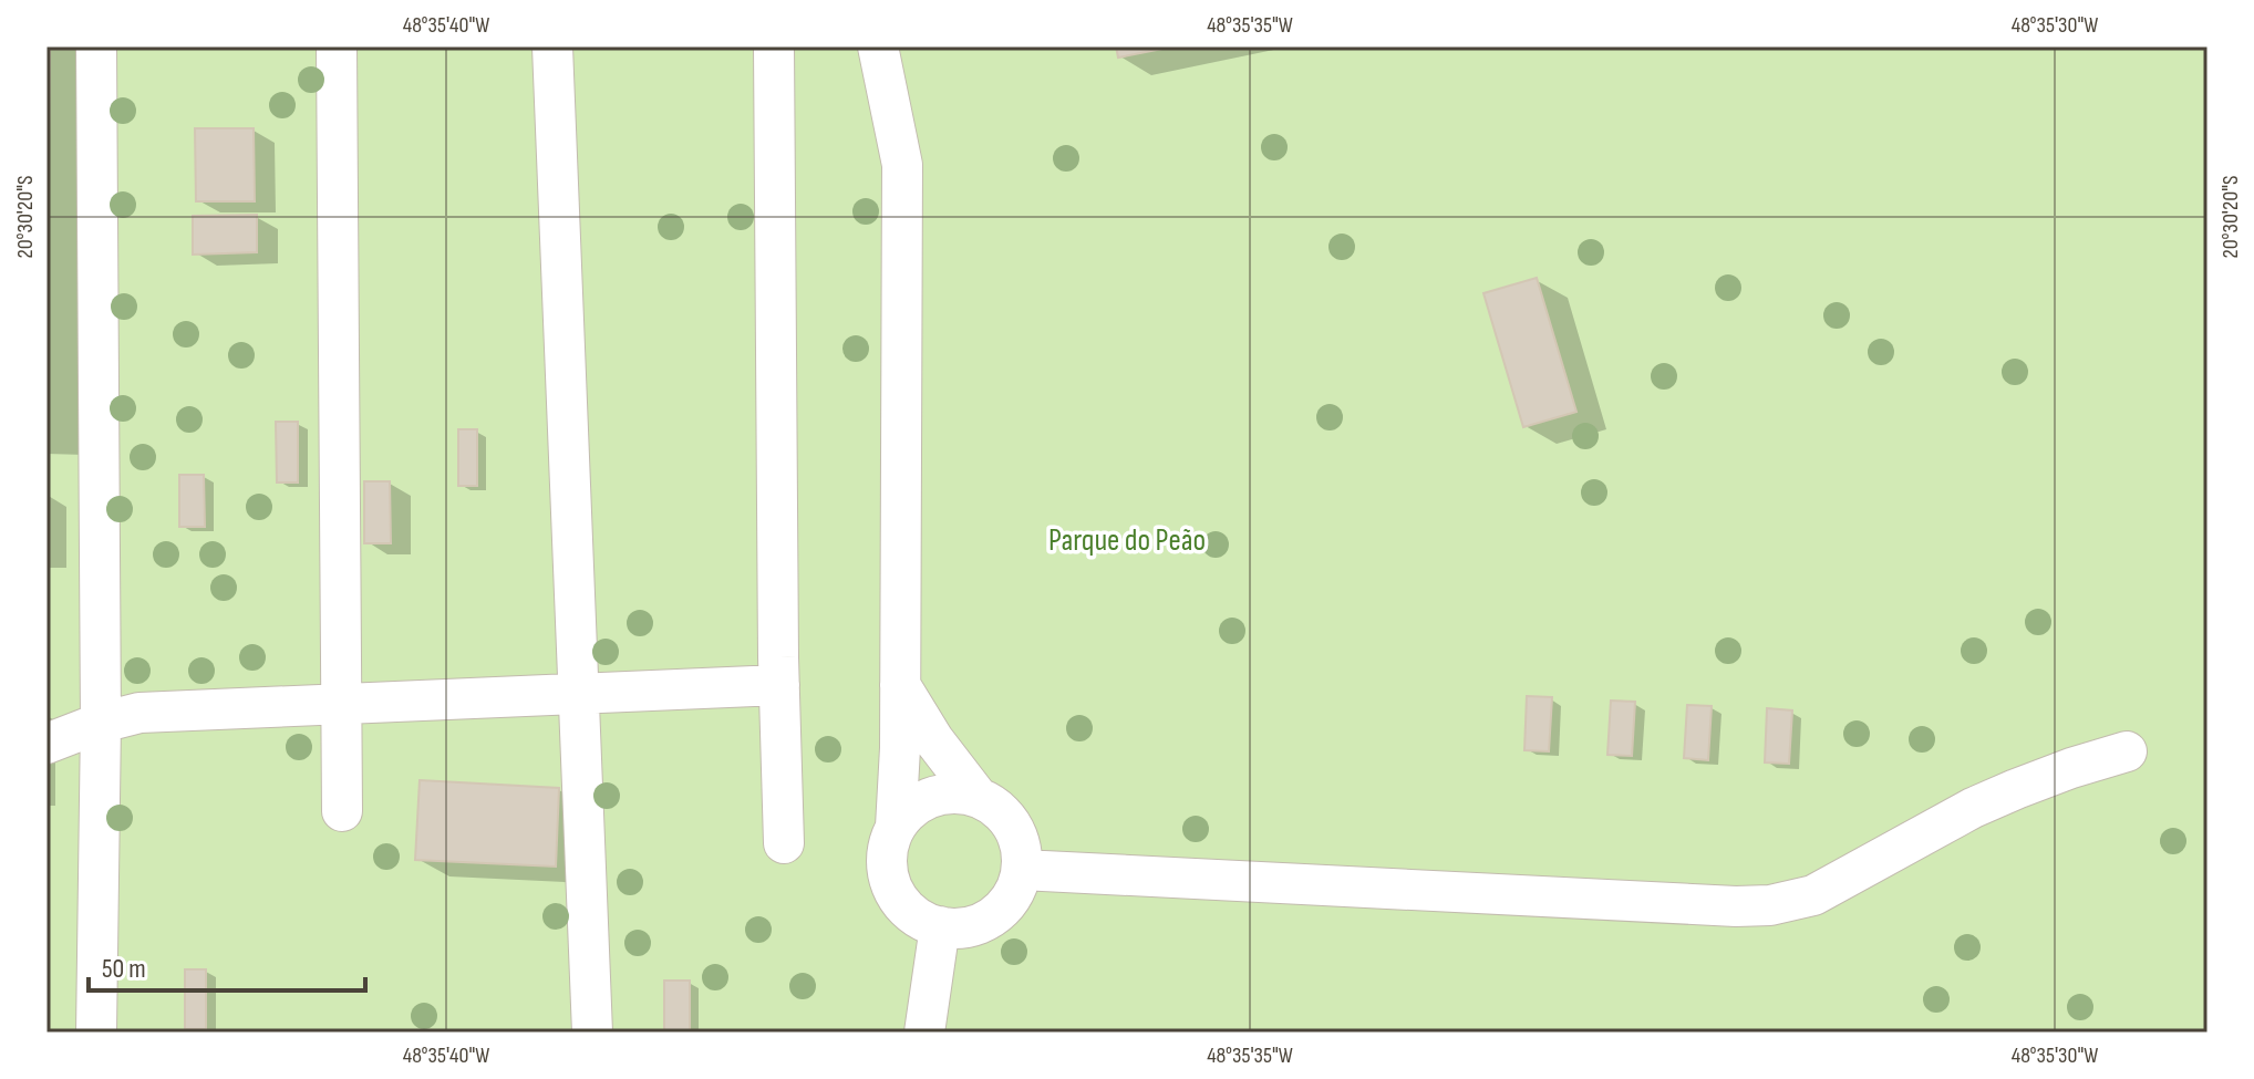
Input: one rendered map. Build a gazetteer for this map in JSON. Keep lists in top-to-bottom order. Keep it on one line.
{"parks":["Parque do Peão"],"scale_bar":"50 m","coordinates":["48°35'40\"W","48°35'35\"W","48°35'30\"W","20°30'20\"S"]}
